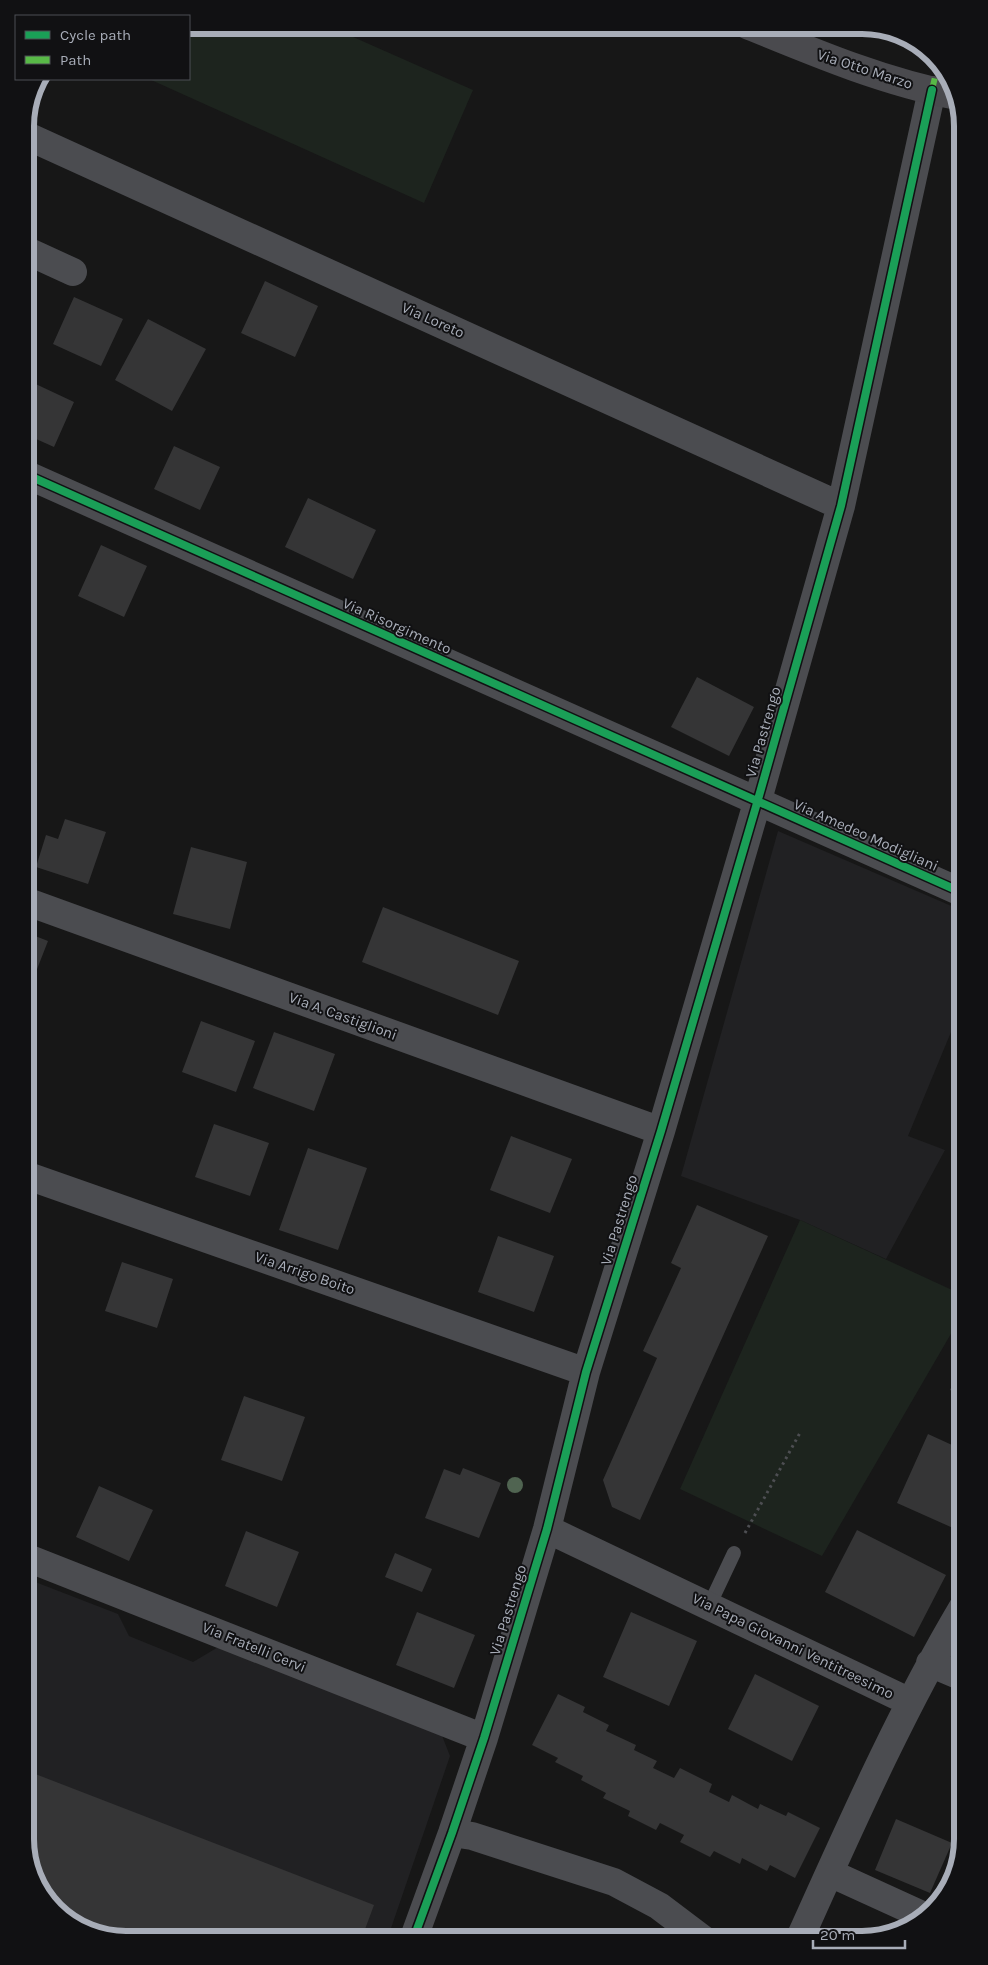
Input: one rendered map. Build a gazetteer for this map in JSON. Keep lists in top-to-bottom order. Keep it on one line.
{"streets":{"street":["Via Otto Marzo","Via Loreto","Via Risorgimento","Via Pastrengo","Via Amedeo Modigliani","Via A. Castiglioni","Via Arrigo Boito","Via Papa Giovanni Ventitreesimo","Via Fratelli Cervi"]},"crossings":[["Via Otto Marzo","Via Pastrengo"],["Via Loreto","Via Pastrengo"],["Via Risorgimento","Via Pastrengo"],["Via Risorgimento","Via Amedeo Modigliani"],["Via Pastrengo","Via Amedeo Modigliani"],["Via Pastrengo","Via A. Castiglioni"],["Via Pastrengo","Via Arrigo Boito"],["Via Pastrengo","Via Papa Giovanni Ventitreesimo"],["Via Pastrengo","Via Fratelli Cervi"]],"legend":["Cycle path","Path"],"scale_bar":"20 m"}
